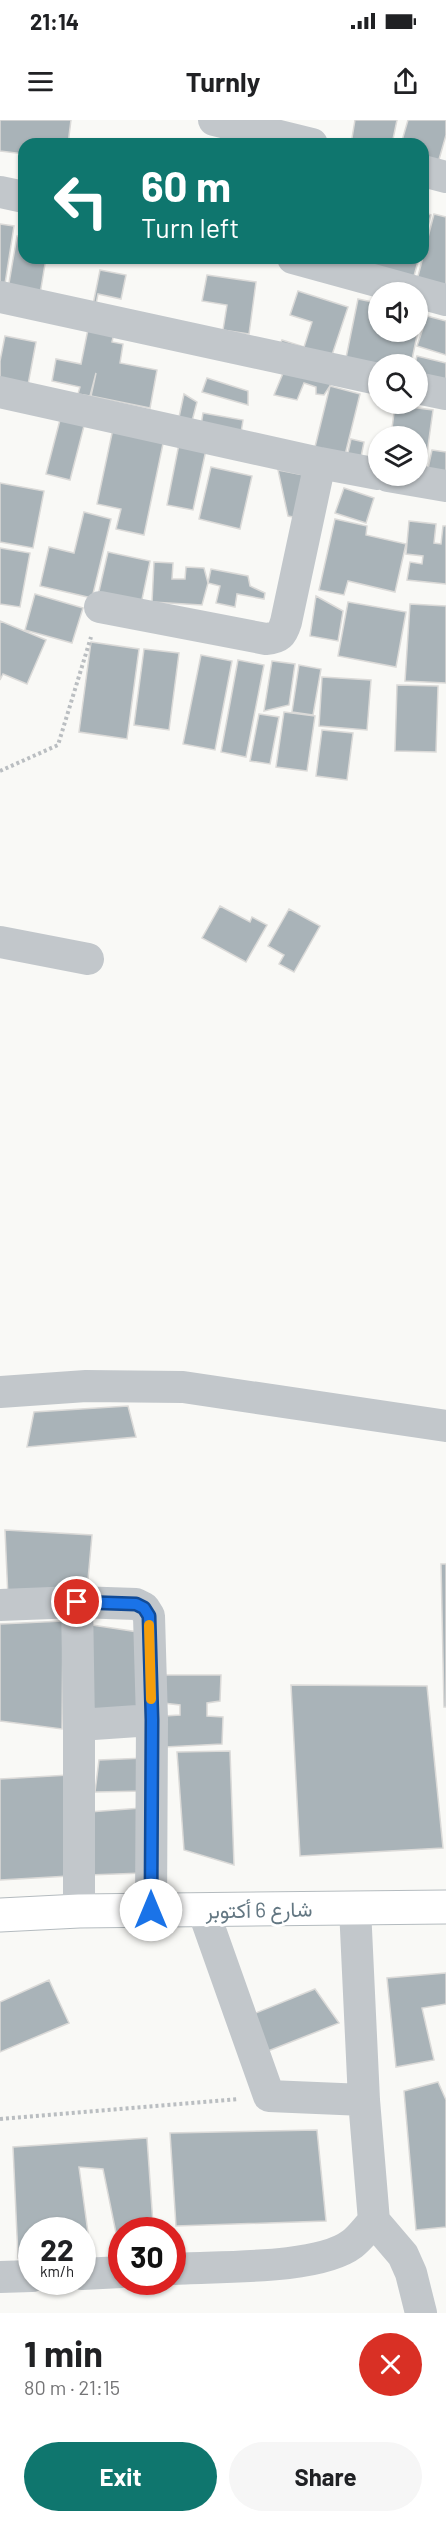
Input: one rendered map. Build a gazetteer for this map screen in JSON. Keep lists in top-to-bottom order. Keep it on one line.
{"streets":{"street":["شارع 6 أكتوبر"]},"page":{"status":"21:14","header":"Turnly","turn":["60 m","Turn left"],"speed":"22 km/h","limit":"30","heading":["1 min","80 m · 21:15"],"buttons":["Exit","Share"]}}
